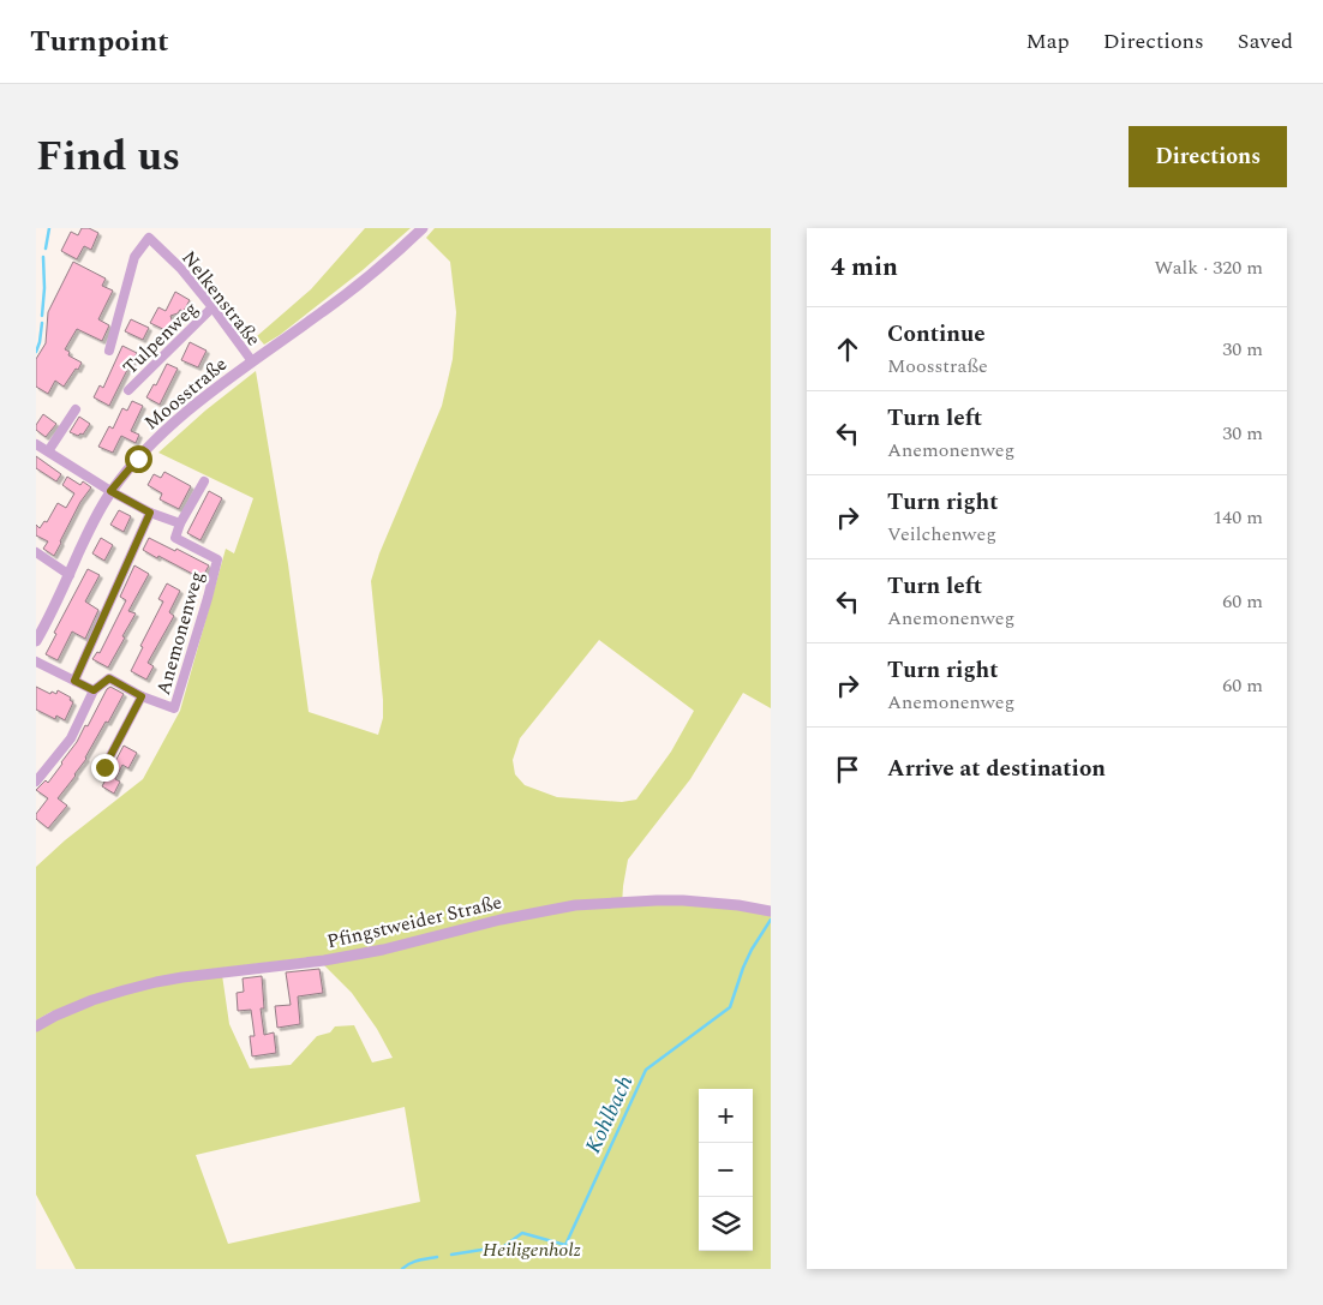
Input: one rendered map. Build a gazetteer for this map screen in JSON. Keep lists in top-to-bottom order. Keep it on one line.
{"streets":{"street":["Nelkenstraße","Tulpenweg","Moosstraße","Anemonenweg","Pfingstweider Straße"]},"crossings":[["Nelkenstraße","Tulpenweg"],["Nelkenstraße","Moosstraße"]],"water":["Kohlbach"],"parks":["Heiligenholz"],"page":{"header":"Turnpoint","nav":["Map","Directions","Saved"],"title":"Find us","buttons":"Directions","heading":["4 min","Walk · 320 m"],"list":[["Continue","Moosstraße","30 m"],["Turn left","Anemonenweg","30 m"],["Turn right","Veilchenweg","140 m"],["Turn left","Anemonenweg","60 m"],["Turn right","Anemonenweg","60 m"],"Arrive at destination"],"map_buttons":["+","−"]}}
